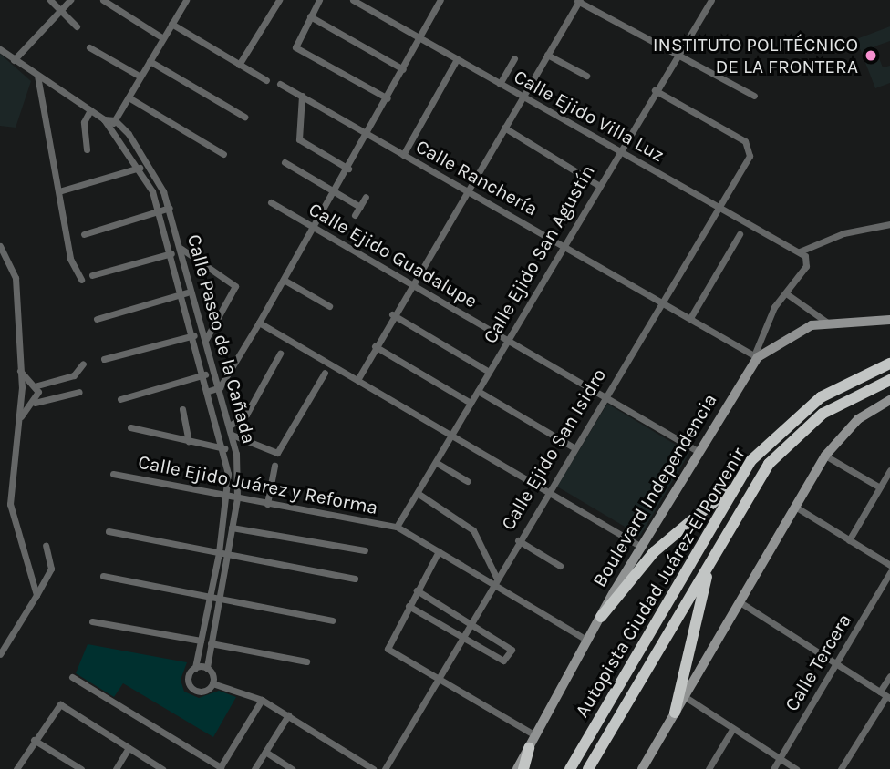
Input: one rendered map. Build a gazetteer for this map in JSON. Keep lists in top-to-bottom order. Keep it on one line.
{"streets":{"highway":["Autopista Ciudad Juárez-El Porvenir"],"main road":["Boulevard Independencia"],"street":["Calle Ejido Villa Luz","Calle Ranchería","Calle Ejido San Agustín","Calle Ejido Guadalupe","Calle Paseo de la Cañada","Calle Ejido San Isidro","Calle Ejido Juárez y Reforma","Calle Tercera"]},"crossings":[["Calle Ejido Villa Luz","Calle Ejido San Agustín"],["Calle Ejido Villa Luz","Calle Ejido San Isidro"],["Calle Ranchería","Calle Ejido San Agustín"],["Calle Ranchería","Calle Ejido San Isidro"],["Calle Ranchería","Boulevard Independencia"],["Calle Ejido San Agustín","Calle Ejido Guadalupe"],["Calle Ejido San Agustín","Calle Ejido San Isidro"],["Calle Ejido San Agustín","Calle Ejido Juárez y Reforma"],["Calle Ejido Guadalupe","Calle Ejido San Isidro"],["Calle Ejido Guadalupe","Boulevard Independencia"],["Calle Paseo de la Cañada","Calle Ejido Juárez y Reforma"]],"places":["INSTITUTO POLITÉCNICO DE LA FRONTERA"]}
